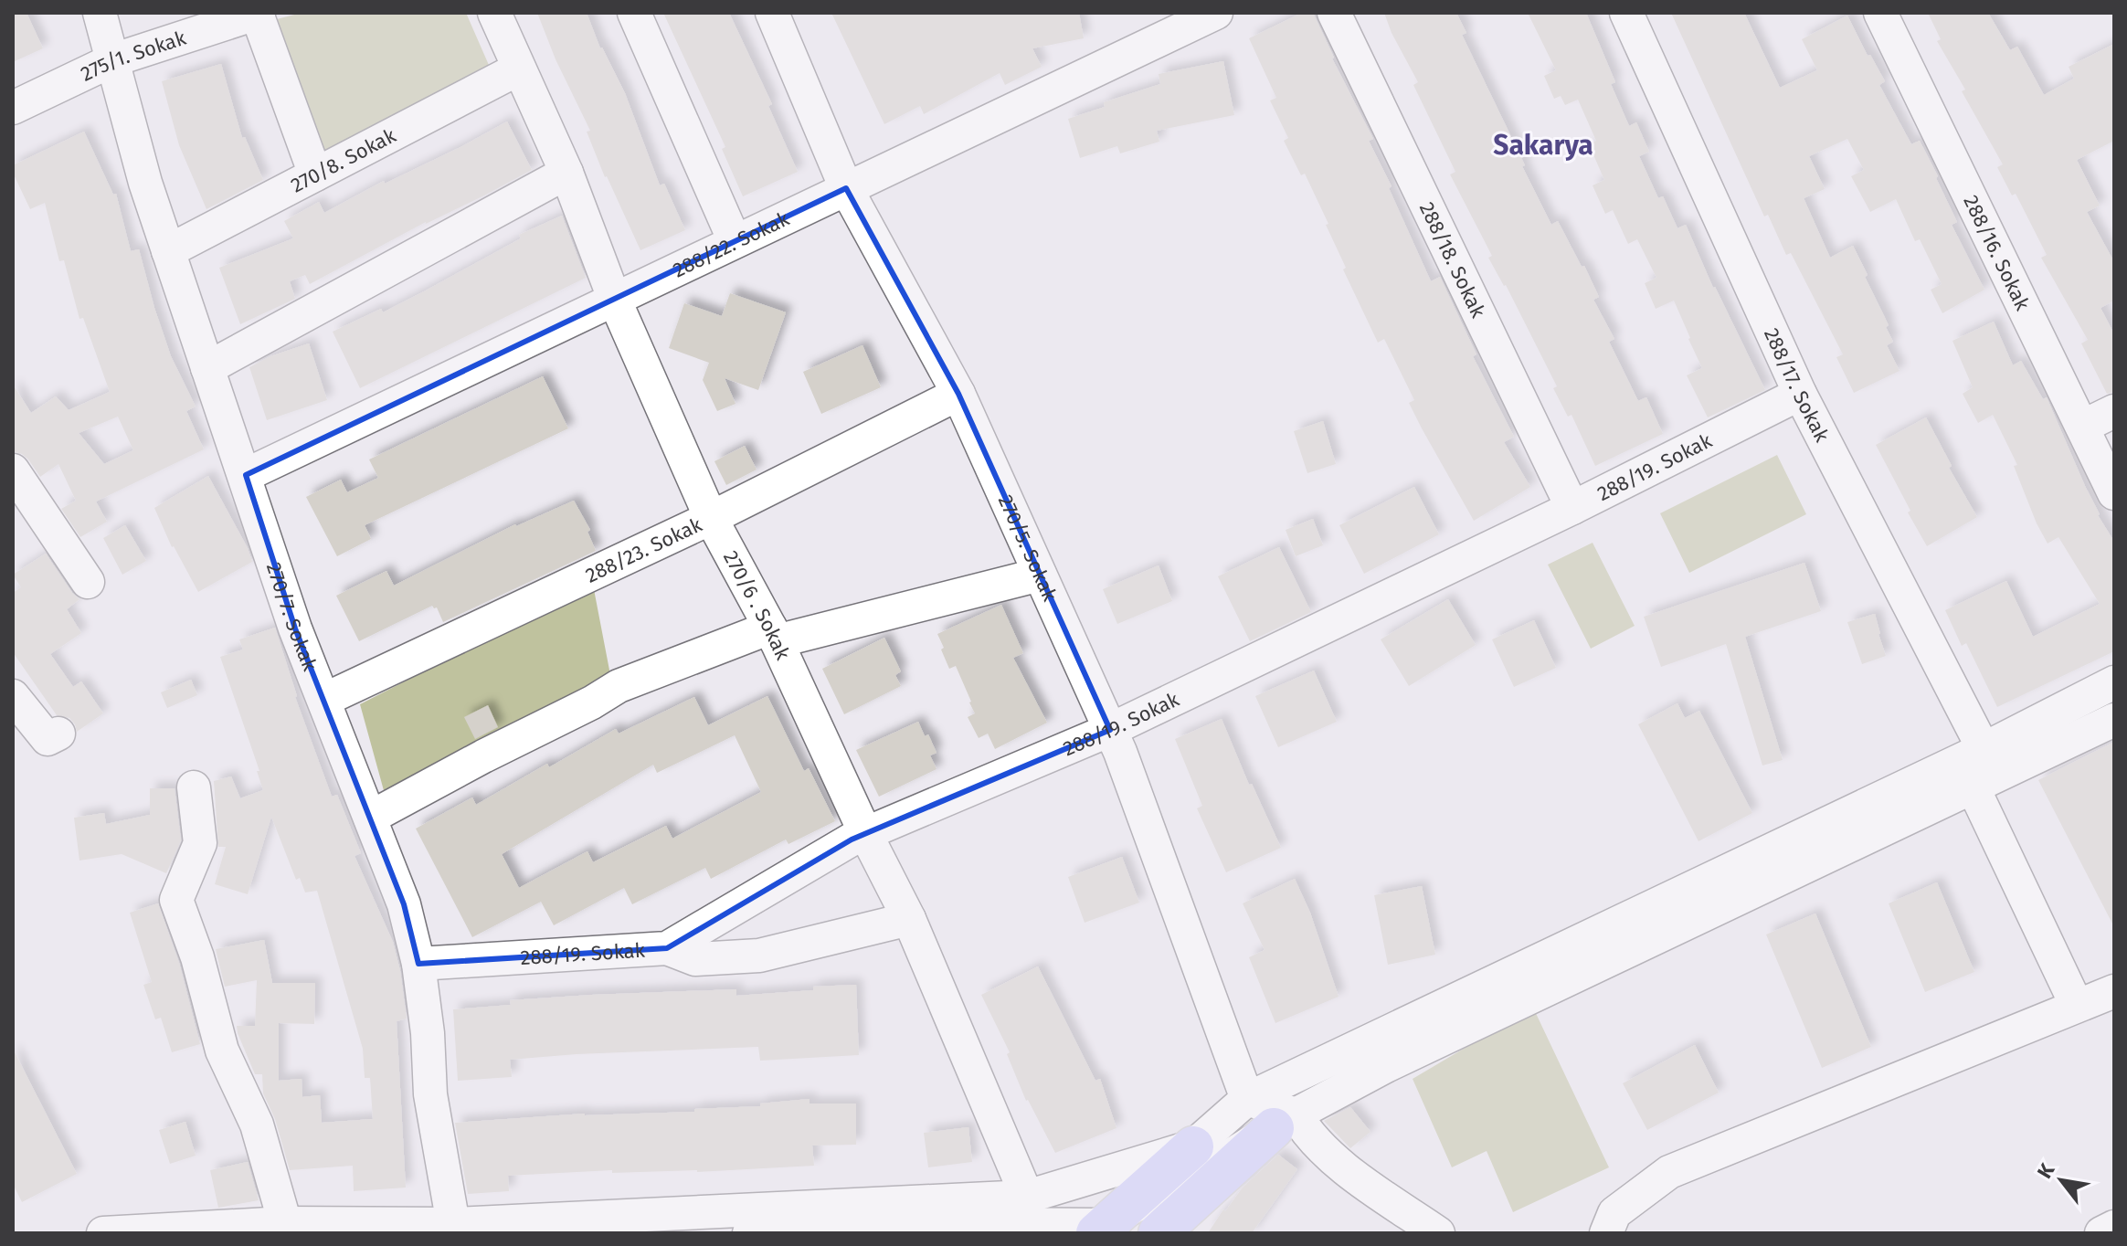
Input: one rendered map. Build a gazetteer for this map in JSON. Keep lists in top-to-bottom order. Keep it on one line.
{"streets":{"street":["275/1. Sokak","270/8. Sokak","288/22. Sokak","288/16. Sokak","288/18. Sokak","288/17. Sokak","288/19. Sokak","270/5. Sokak","288/23. Sokak","270/6 . Sokak","270/7. Sokak"]},"crossings":[["275/1. Sokak","270/7. Sokak"],["270/8. Sokak","270/6 . Sokak"],["270/8. Sokak","270/7. Sokak"],["288/22. Sokak","270/5. Sokak"],["288/22. Sokak","270/6 . Sokak"],["288/22. Sokak","270/7. Sokak"],["288/18. Sokak","288/19. Sokak"],["288/17. Sokak","288/19. Sokak"],["288/19. Sokak","270/5. Sokak"],["288/19. Sokak","270/6 . Sokak"],["288/19. Sokak","270/7. Sokak"],["270/5. Sokak","288/23. Sokak"],["288/23. Sokak","270/6 . Sokak"],["288/23. Sokak","270/7. Sokak"]],"districts":["Sakarya"],"north":"top left"}
